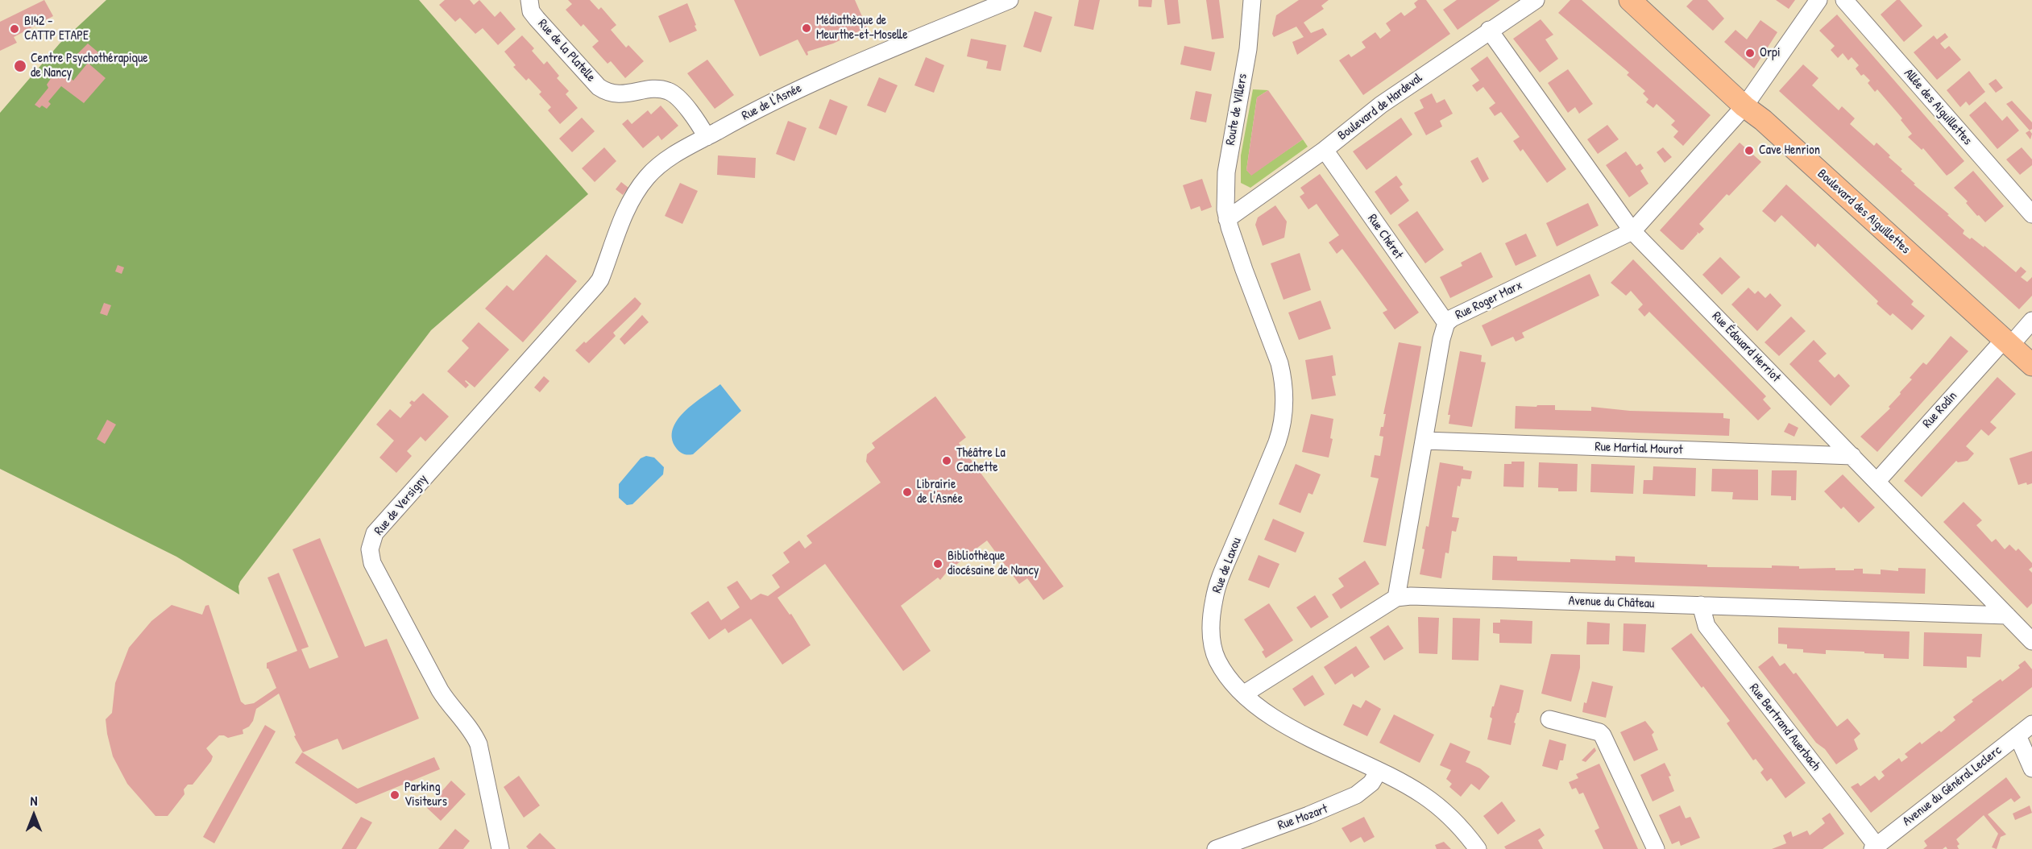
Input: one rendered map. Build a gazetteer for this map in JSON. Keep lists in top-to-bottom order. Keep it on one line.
{"streets":{"main road":["Boulevard des Aiguillettes"],"street":["Rue de la Platelle","Rue de l'Asnée","Boulevard de Hardeval","Allée des Aiguillettes","Route de Villers","Rue Chéret","Rue Roger Marx","Rue Édouard Herriot","Rue Rodin","Rue Martial Mourot","Rue de Versigny","Rue de Laxou","Avenue du Château","Rue Bertrand Auerbach","Avenue du Général Leclerc","Rue Mozart"]},"crossings":[["Rue de la Platelle","Rue de l'Asnée"],["Rue de l'Asnée","Rue de Versigny"],["Boulevard de Hardeval","Route de Villers"],["Boulevard de Hardeval","Rue Chéret"],["Boulevard de Hardeval","Rue Édouard Herriot"],["Boulevard de Hardeval","Rue de Laxou"],["Route de Villers","Rue de Laxou"],["Boulevard des Aiguillettes","Rue Roger Marx"],["Boulevard des Aiguillettes","Rue Rodin"],["Rue Chéret","Rue Roger Marx"],["Rue Roger Marx","Rue Édouard Herriot"],["Rue Roger Marx","Rue Martial Mourot"],["Rue Roger Marx","Avenue du Château"],["Rue Édouard Herriot","Rue Rodin"],["Rue Édouard Herriot","Rue Martial Mourot"],["Rue Édouard Herriot","Avenue du Château"],["Rue de Laxou","Avenue du Château"],["Rue de Laxou","Rue Mozart"],["Avenue du Château","Rue Bertrand Auerbach"],["Rue Bertrand Auerbach","Avenue du Général Leclerc"]],"places":["Médiathèque de Meurthe-et-Moselle","BI42 - CATTP ETAPE","Orpi","Centre Psychothérapique de Nancy","Cave Henrion","Théâtre La Cachette","Librairie de l'Asnée","Bibliothèque diocésaine de Nancy","Parking Visiteurs"],"north":"top"}
